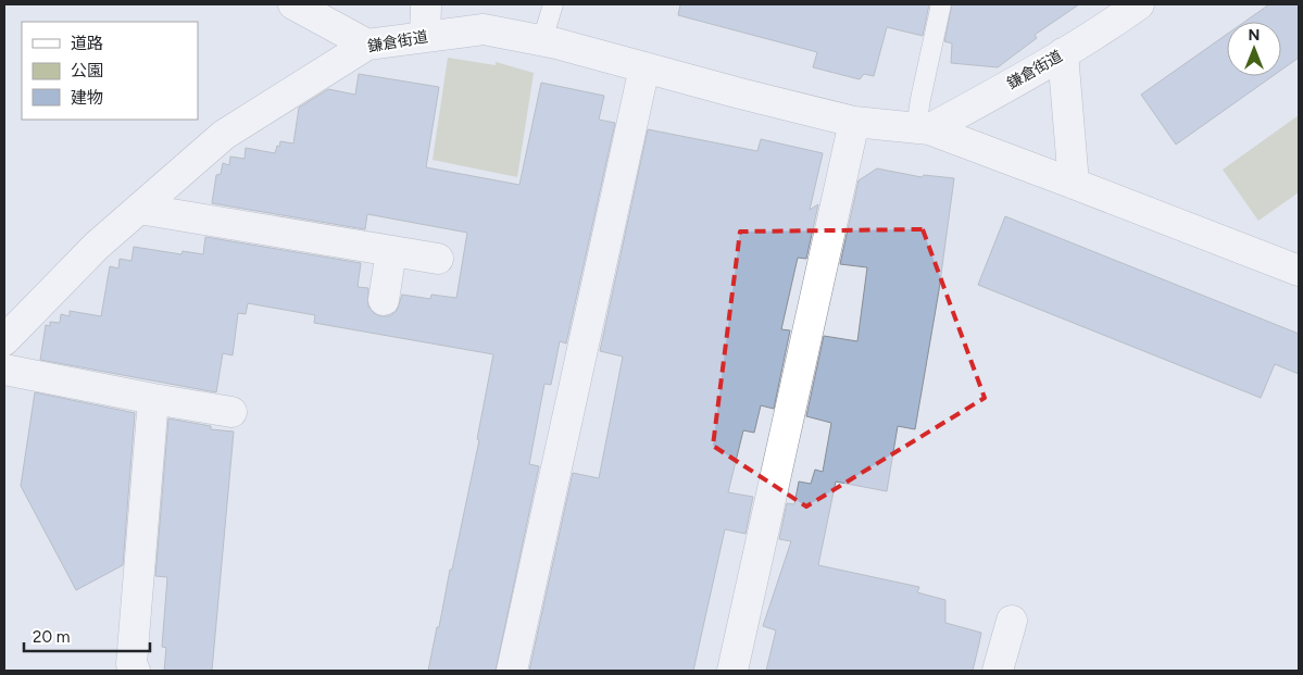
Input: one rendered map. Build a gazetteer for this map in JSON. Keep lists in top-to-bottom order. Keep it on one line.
{"streets":{"street":["鎌倉街道"]},"legend":["道路","公園","建物"],"scale_bar":"20 m","north":"top"}
